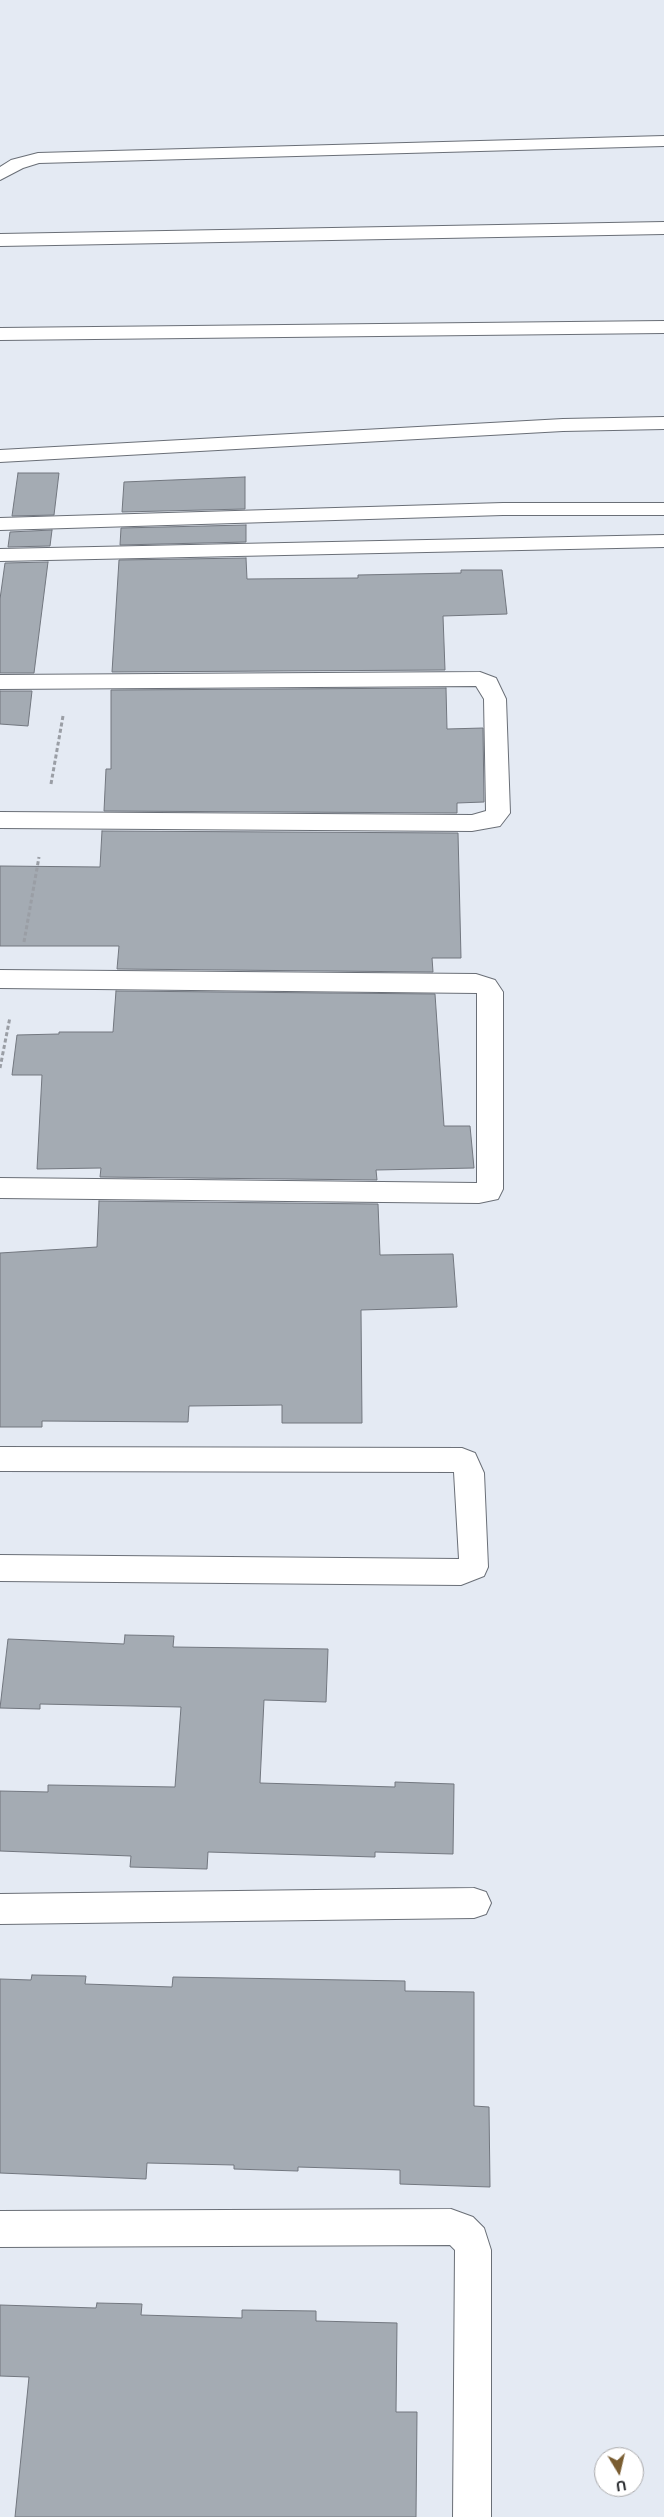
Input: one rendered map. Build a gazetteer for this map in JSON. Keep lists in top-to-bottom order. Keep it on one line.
{"north":"bottom"}
